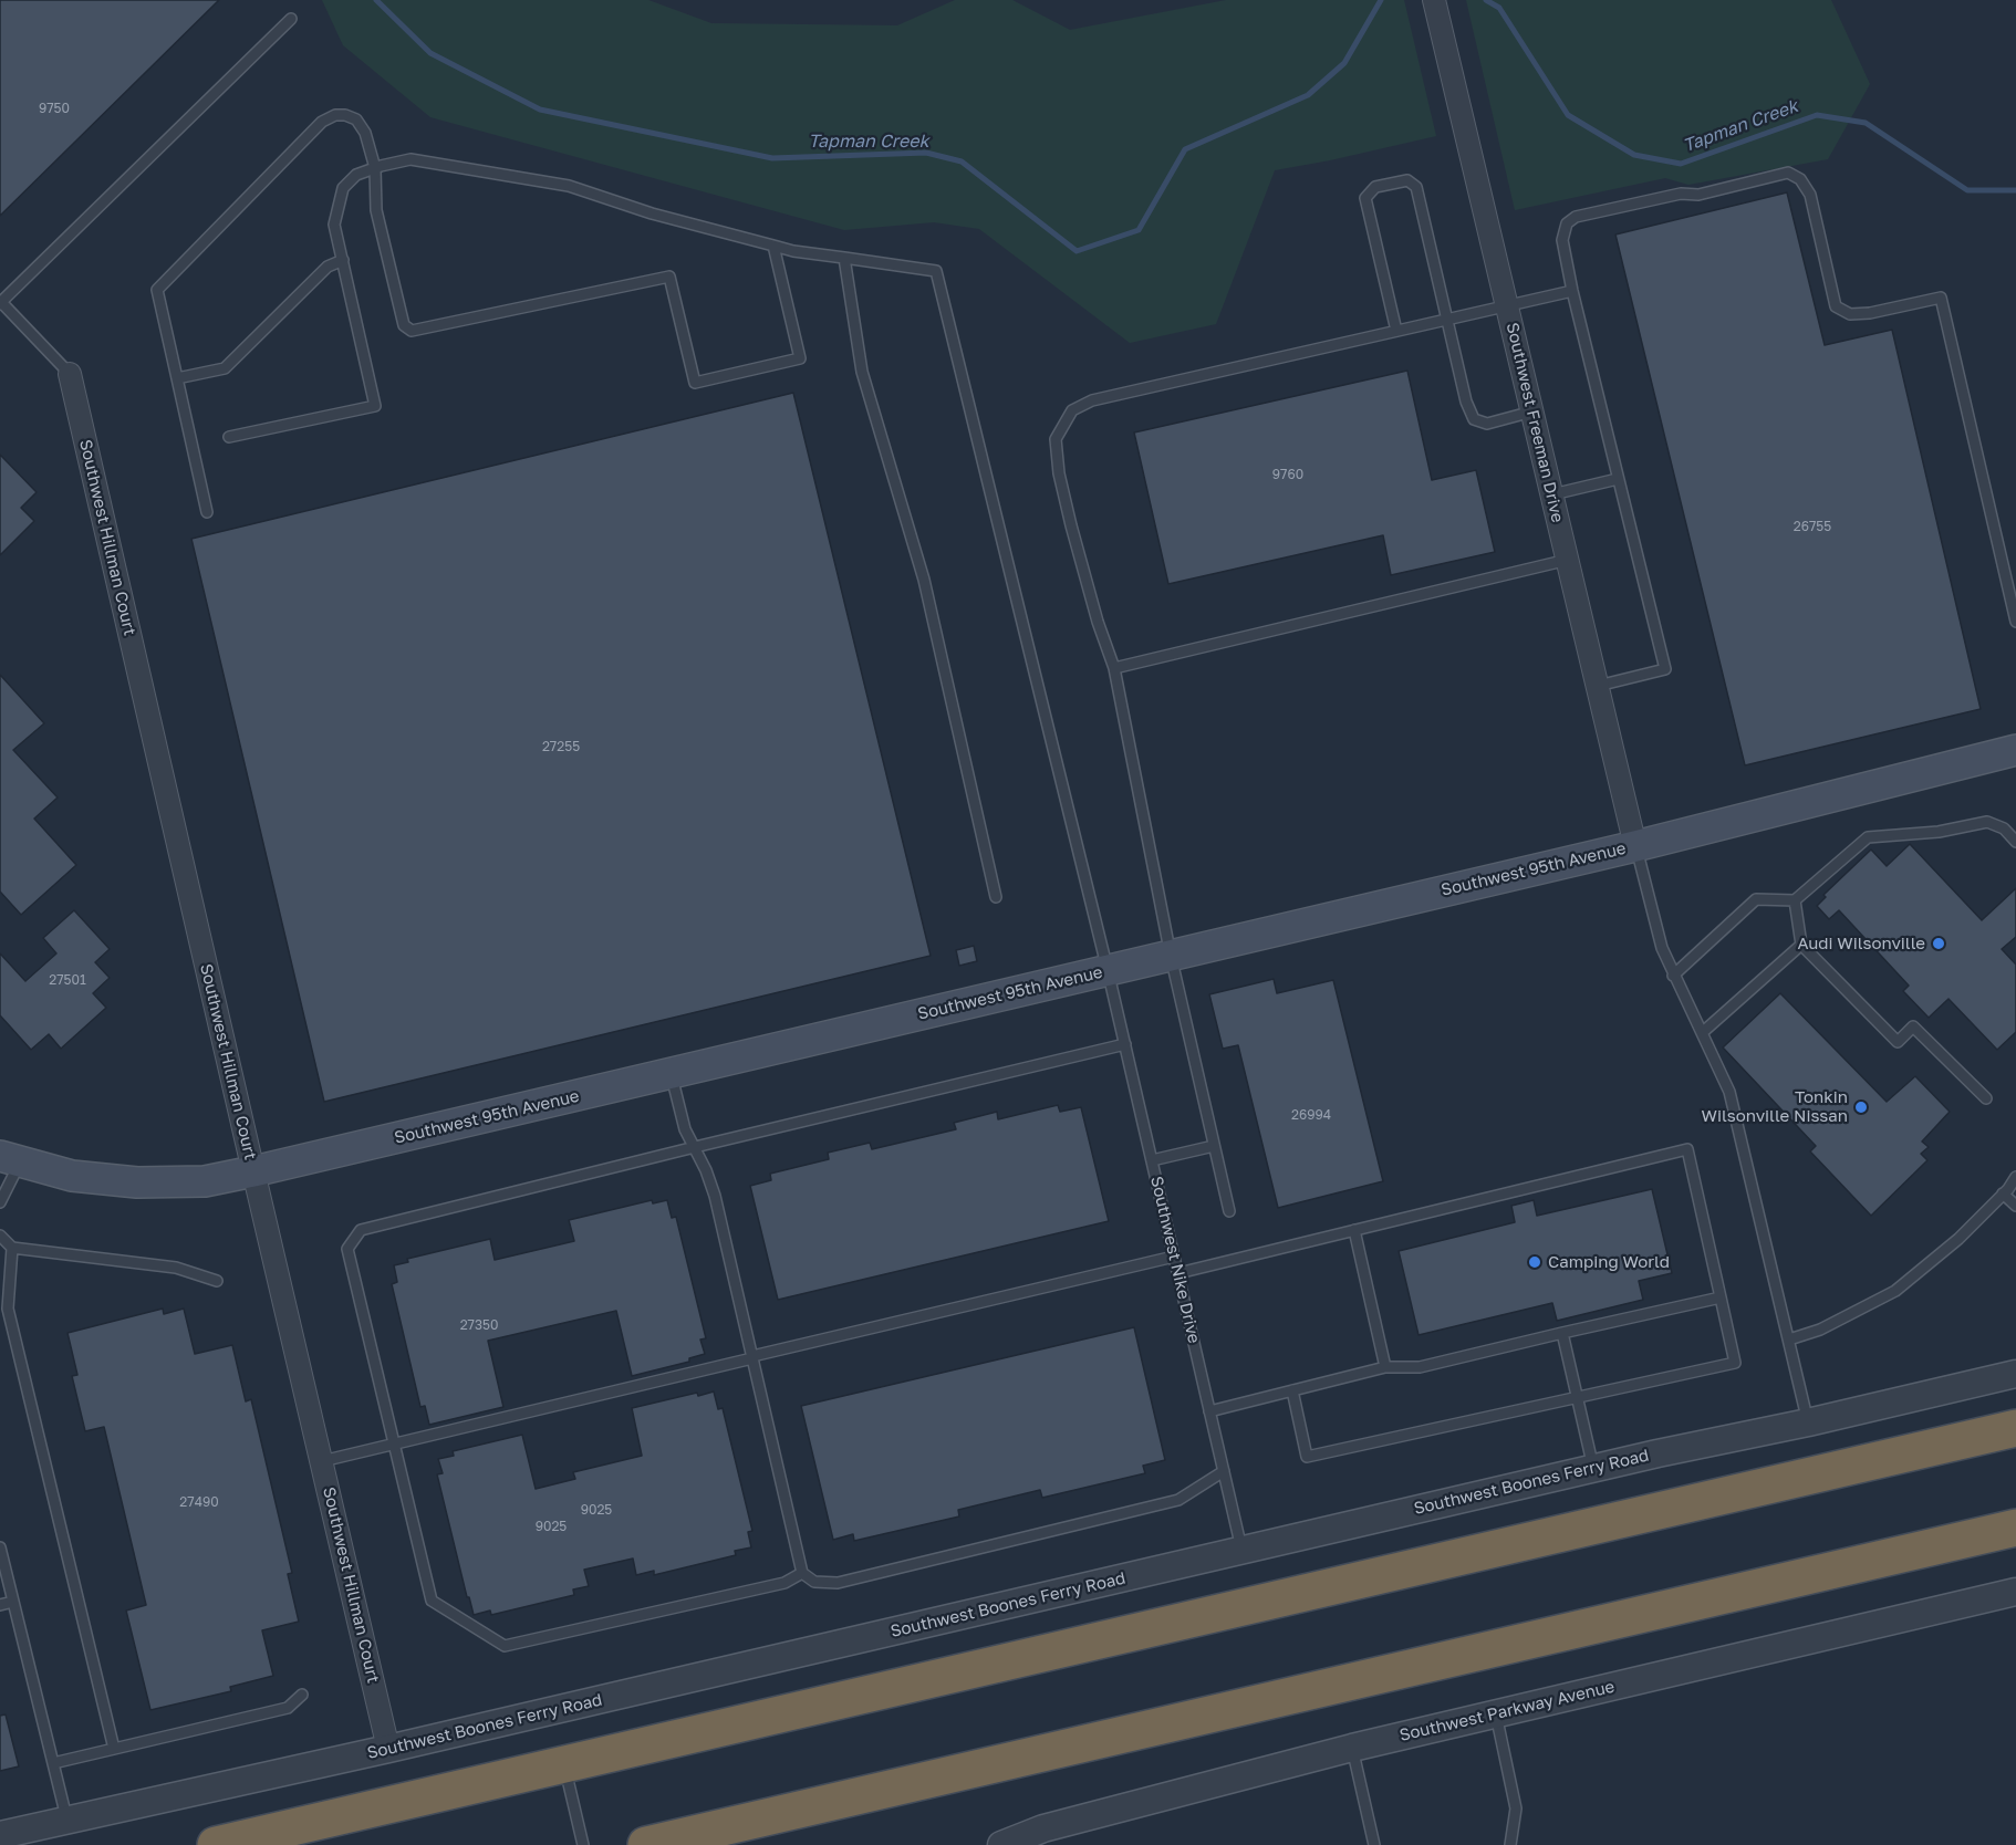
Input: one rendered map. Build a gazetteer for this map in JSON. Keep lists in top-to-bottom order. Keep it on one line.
{"streets":{"main road":["Southwest 95th Avenue"],"street":["Southwest Freeman Drive","Southwest Hillman Court","Southwest Boones Ferry Road","Southwest Parkway Avenue"],"lane":["Southwest Nike Drive"]},"crossings":[["Southwest Freeman Drive","Southwest 95th Avenue"],["Southwest Hillman Court","Southwest 95th Avenue"],["Southwest Hillman Court","Southwest Boones Ferry Road"],["Southwest 95th Avenue","Southwest Nike Drive"],["Southwest Nike Drive","Southwest Boones Ferry Road"]],"water":["Tapman Creek"],"places":["Audi Wilsonville","Tonkin Wilsonville Nissan","Camping World"],"house_numbers":["9750","9760","26755","27255","27501","26994","27350","27490","9025","9025"]}
